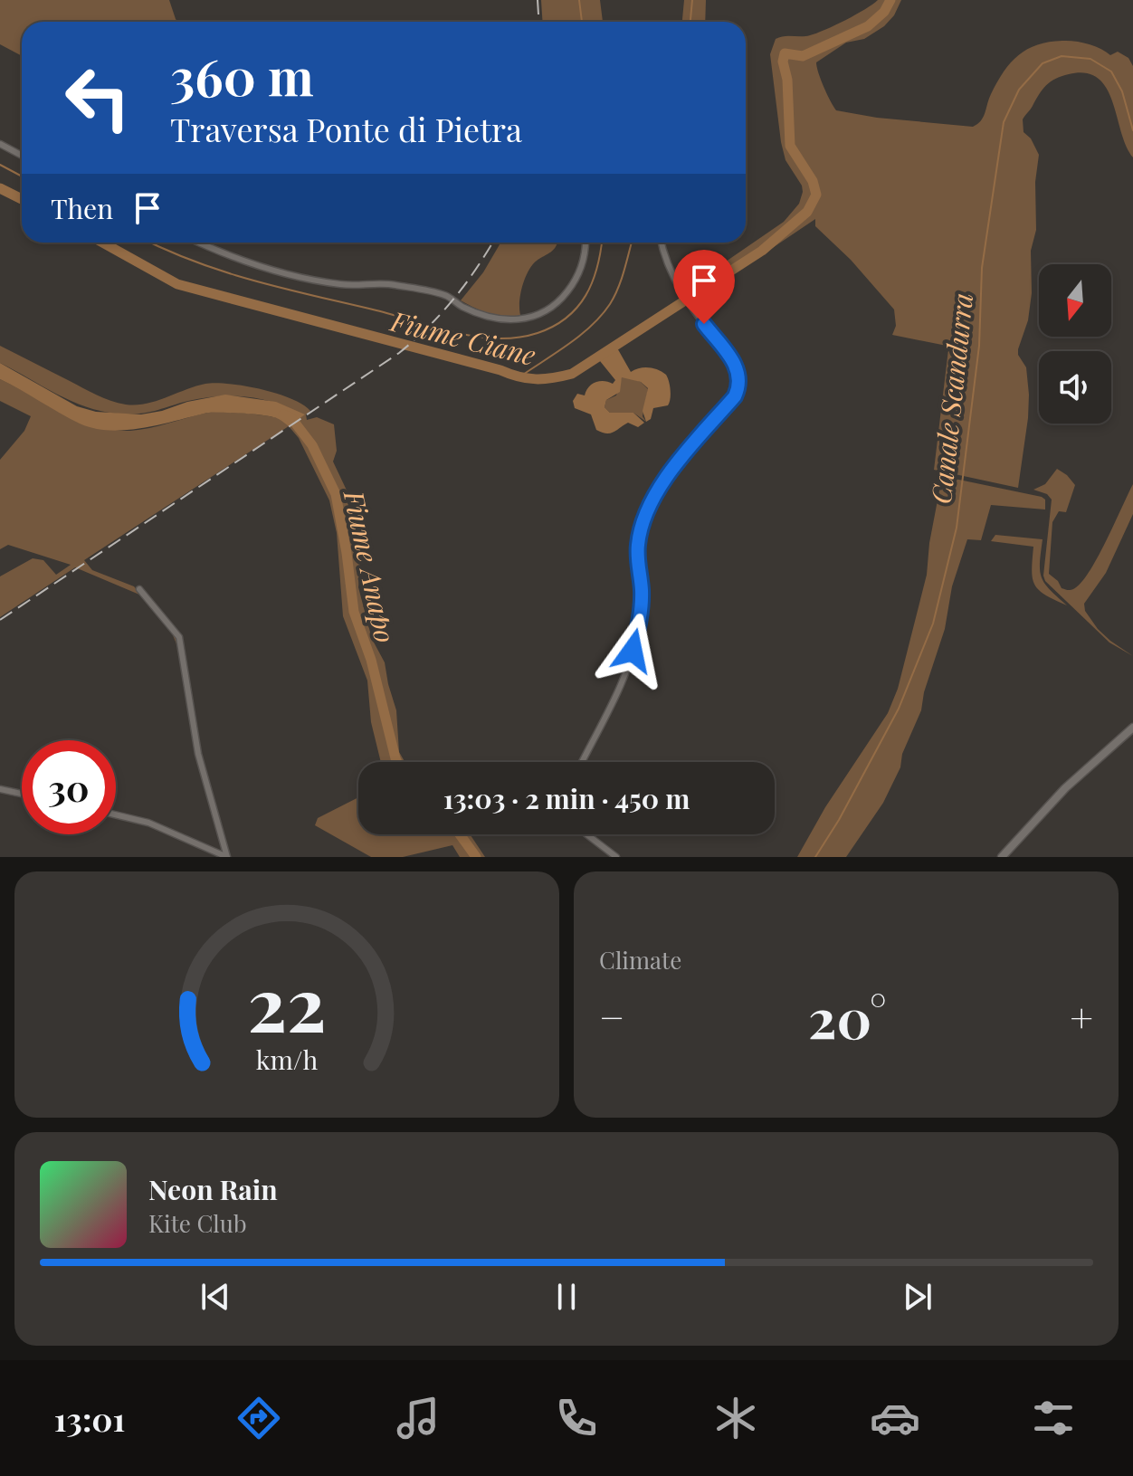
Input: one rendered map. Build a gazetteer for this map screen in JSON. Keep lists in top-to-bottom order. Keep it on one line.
{"water":["Fiume Ciane","Canale Scandurra","Fiume Anapo"],"north":"bottom","page":{"turn":["360 m","Traversa Ponte di Pietra"],"then":"Then","limit":"30","trip":"13:03 · 2 min · 450 m","tile":"Climate","heat":["−","20°","+"],"song":["Neon Rain","Kite Club"],"tabs":"13:01","gauge":["22","km/h"]}}
